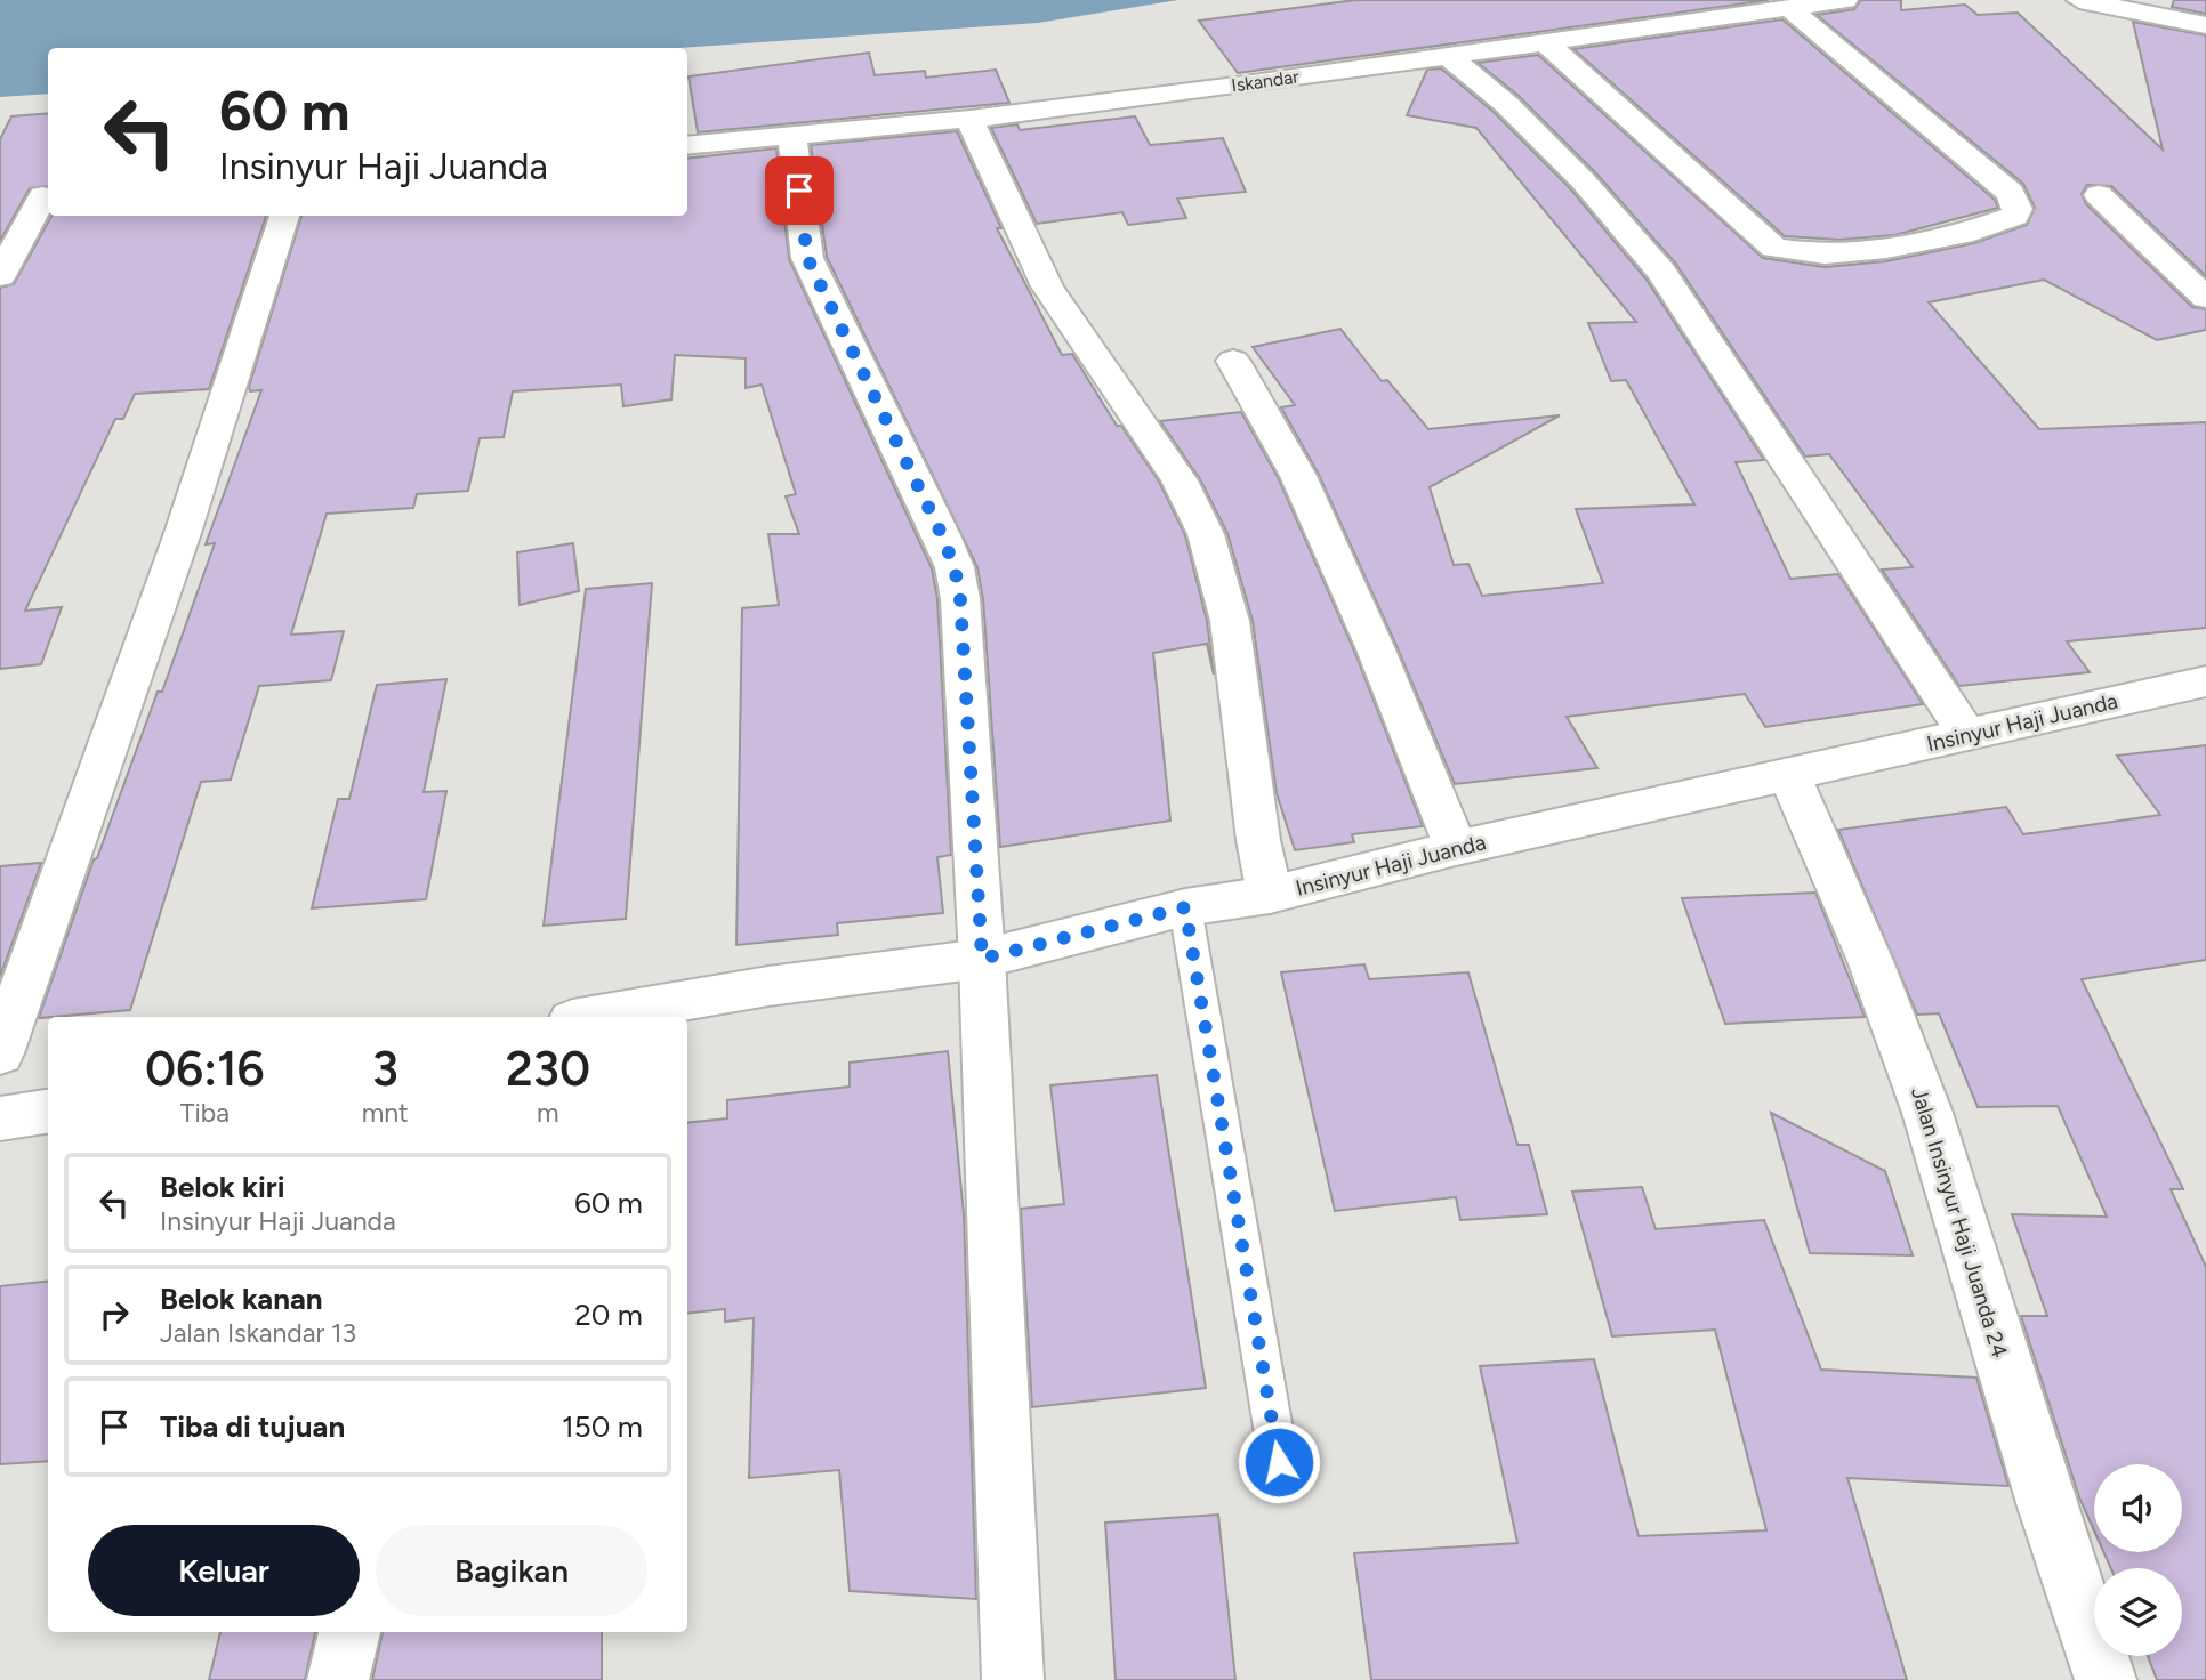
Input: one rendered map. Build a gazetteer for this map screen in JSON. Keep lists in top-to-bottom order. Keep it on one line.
{"streets":{"street":["Iskandar","Insinyur Haji Juanda","Jalan Insinyur Haji Juanda 24"]},"crossings":[["Insinyur Haji Juanda","Jalan Insinyur Haji Juanda 24"]],"page":{"turn":["60 m","Insinyur Haji Juanda"],"eta":["06:16","Tiba","3","mnt","230","m"],"list":[{"name":"Belok kiri","note":"Insinyur Haji Juanda","value":"60 m"},{"name":"Belok kanan","note":"Jalan Iskandar 13","value":"20 m"},{"name":"Tiba di tujuan","value":"150 m"}],"buttons":["Keluar","Bagikan"]}}
